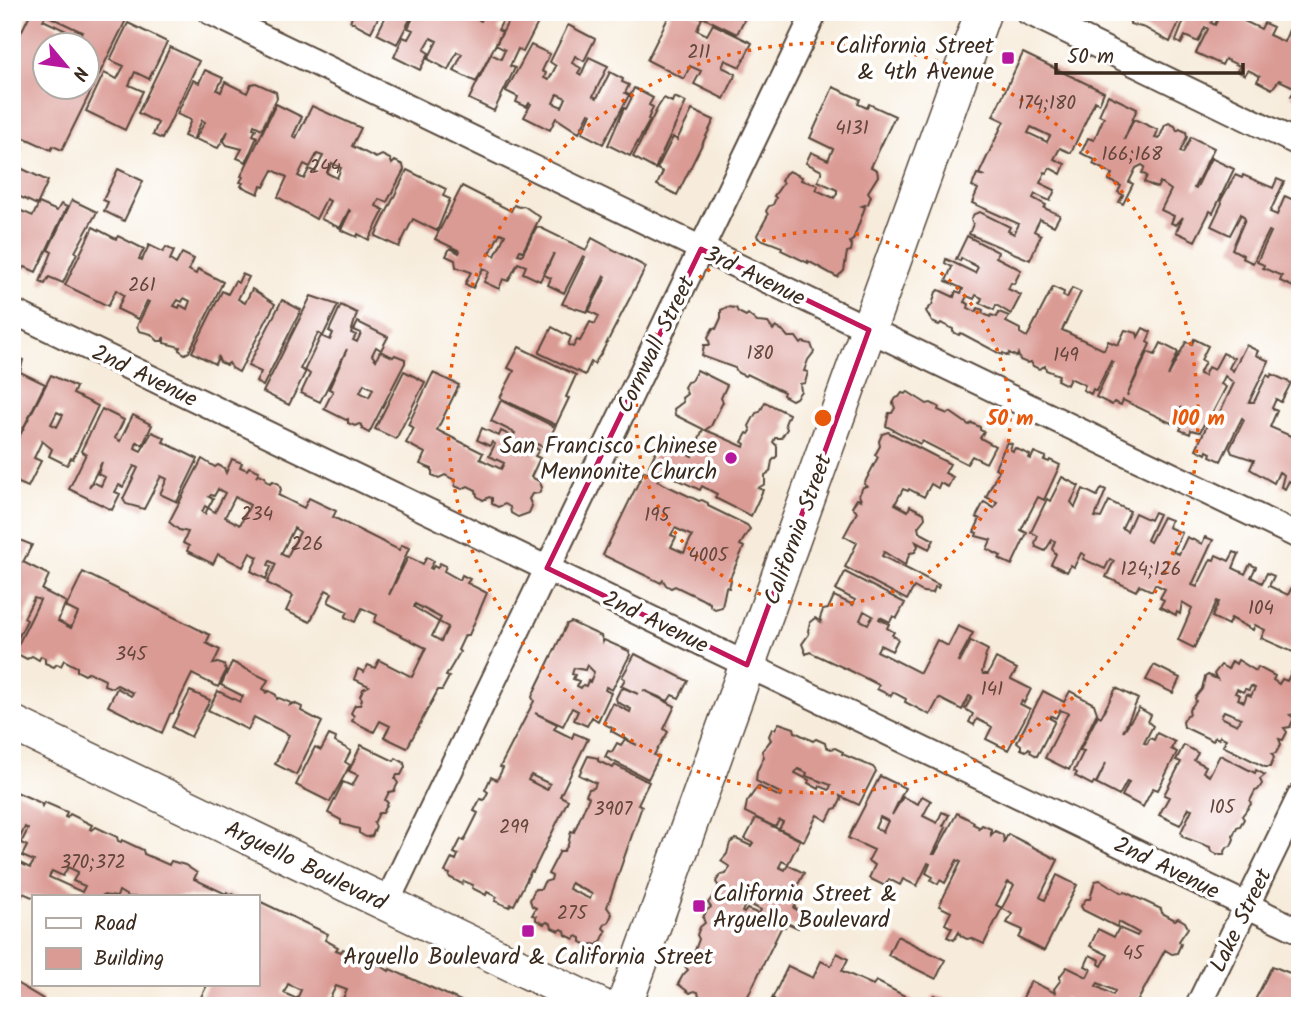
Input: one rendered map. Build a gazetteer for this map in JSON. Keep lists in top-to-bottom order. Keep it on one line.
{"streets":{"main road":["California Street","Arguello Boulevard"],"street":["3rd Avenue","Cornwall Street","2nd Avenue","Lake Street"]},"crossings":[["3rd Avenue","Cornwall Street"],["3rd Avenue","California Street"],["Cornwall Street","2nd Avenue"],["Cornwall Street","Arguello Boulevard"],["2nd Avenue","California Street"],["2nd Avenue","Lake Street"]],"places":{"transit":["California Street & 4th Avenue","California Street & Arguello Boulevard","Arguello Boulevard & California Street"],"other":["San Francisco Chinese Mennonite Church"]},"house_numbers":["211","174;180","4131","166;168","244","261","180","149","234","195","226","4005","124;126","104","345","141","105","3907","299","370;372","275","45"],"legend":["Road","Building"],"scale_bar":"50 m","north":"bottom right","rings":["50 m","100 m"]}
